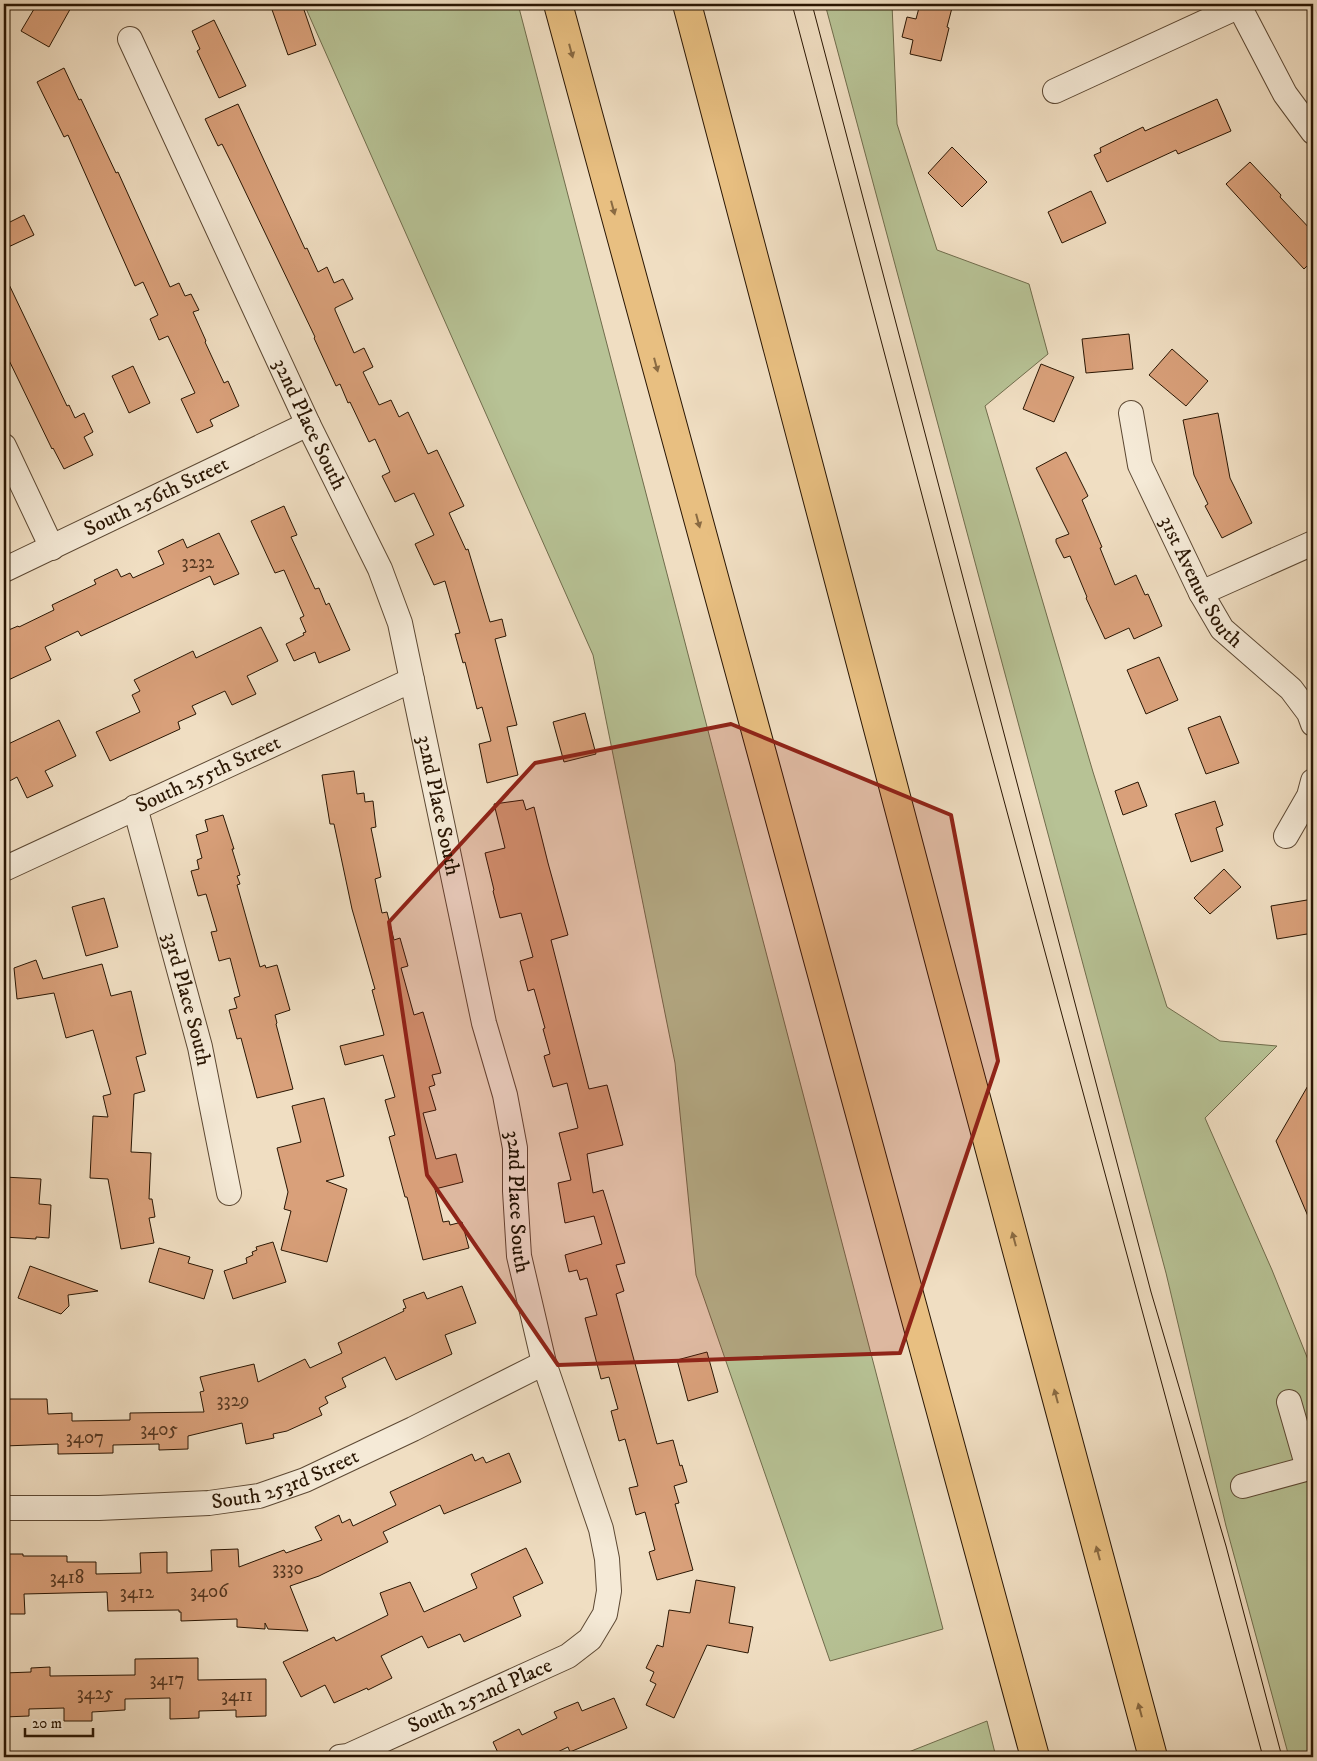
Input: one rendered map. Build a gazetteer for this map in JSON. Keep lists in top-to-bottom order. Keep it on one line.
{"streets":{"street":["32nd Place South","South 256th Street","31st Avenue South","South 255th Street","33rd Place South","South 253rd Street","South 252nd Place"]},"crossings":[["32nd Place South","South 256th Street"],["32nd Place South","South 255th Street"],["32nd Place South","South 253rd Street"],["32nd Place South","South 252nd Place"],["South 255th Street","33rd Place South"]],"house_numbers":["3232","3329","3405","3407","3330","3418","3406","3412","3417","3425","3411"],"scale_bar":"20 m"}
